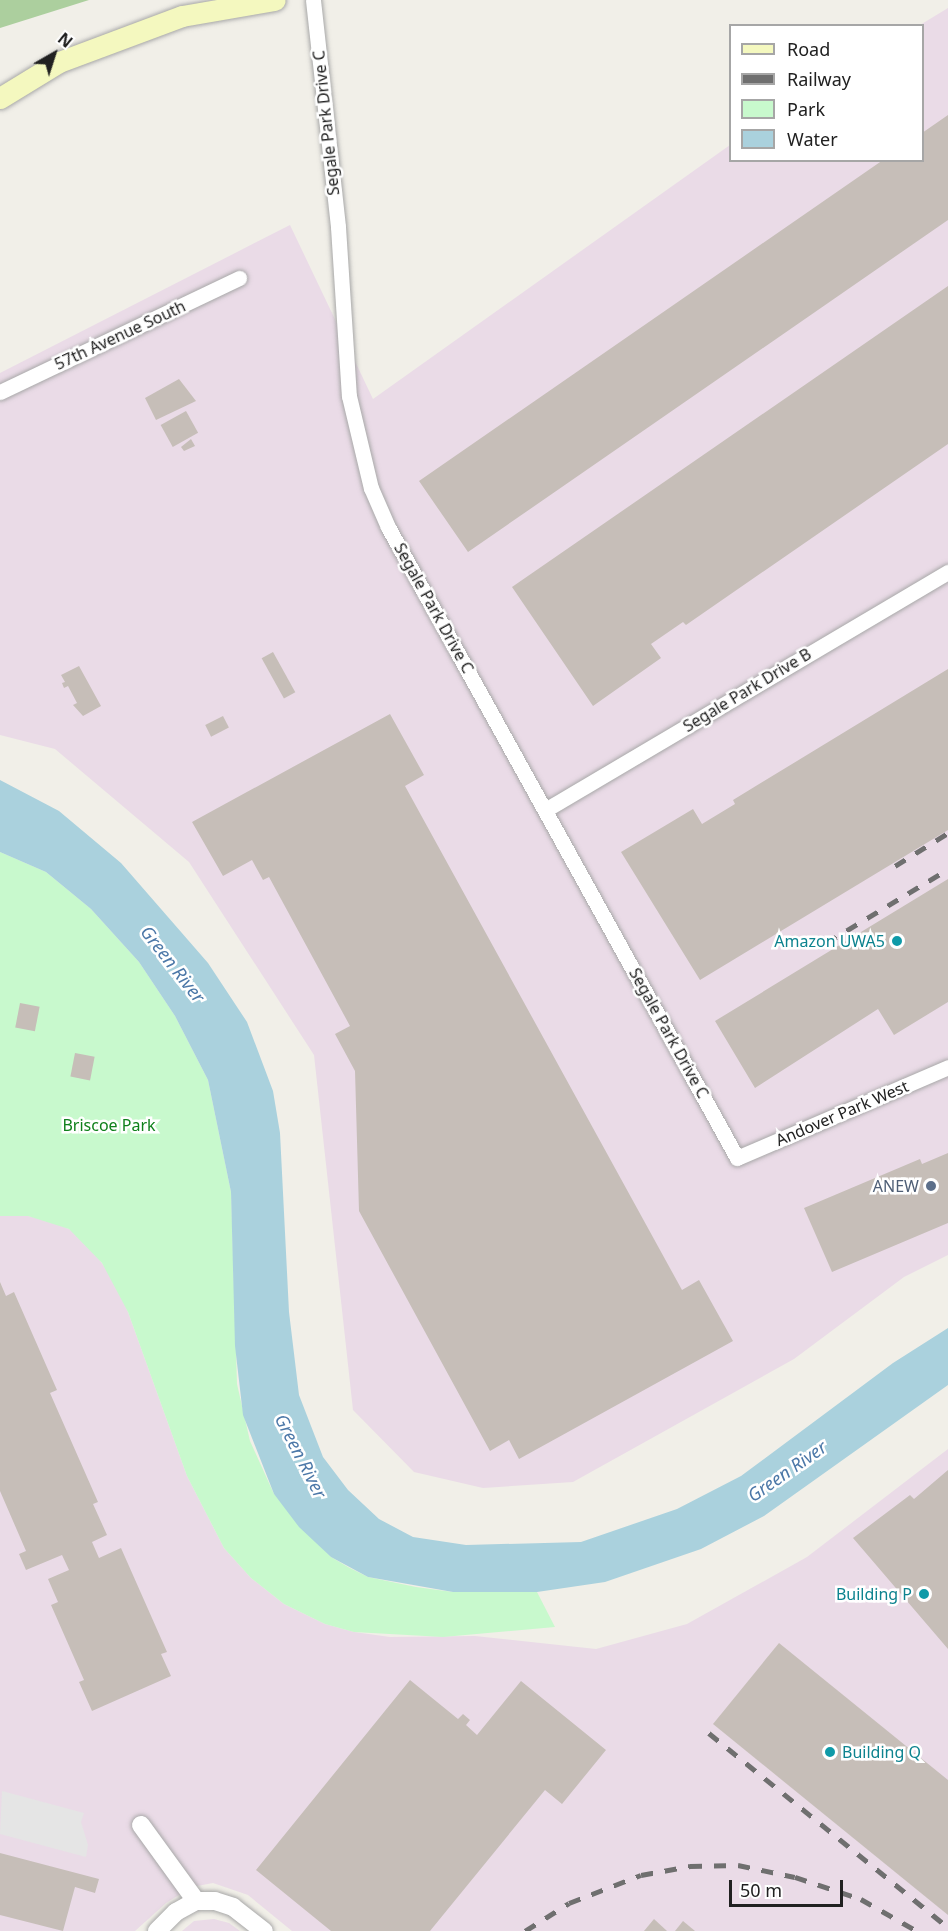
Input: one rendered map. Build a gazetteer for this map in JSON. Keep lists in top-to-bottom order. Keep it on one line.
{"streets":{"street":["Segale Park Drive C","57th Avenue South","Segale Park Drive B","Andover Park West"]},"crossings":[["Segale Park Drive C","Segale Park Drive B"],["Segale Park Drive C","Andover Park West"]],"water":["Green River"],"parks":["Briscoe Park"],"places":["Amazon UWA5","ANEW","Building P","Building Q"],"legend":["Road","Railway","Park","Water"],"scale_bar":"50 m","north":"top right"}
